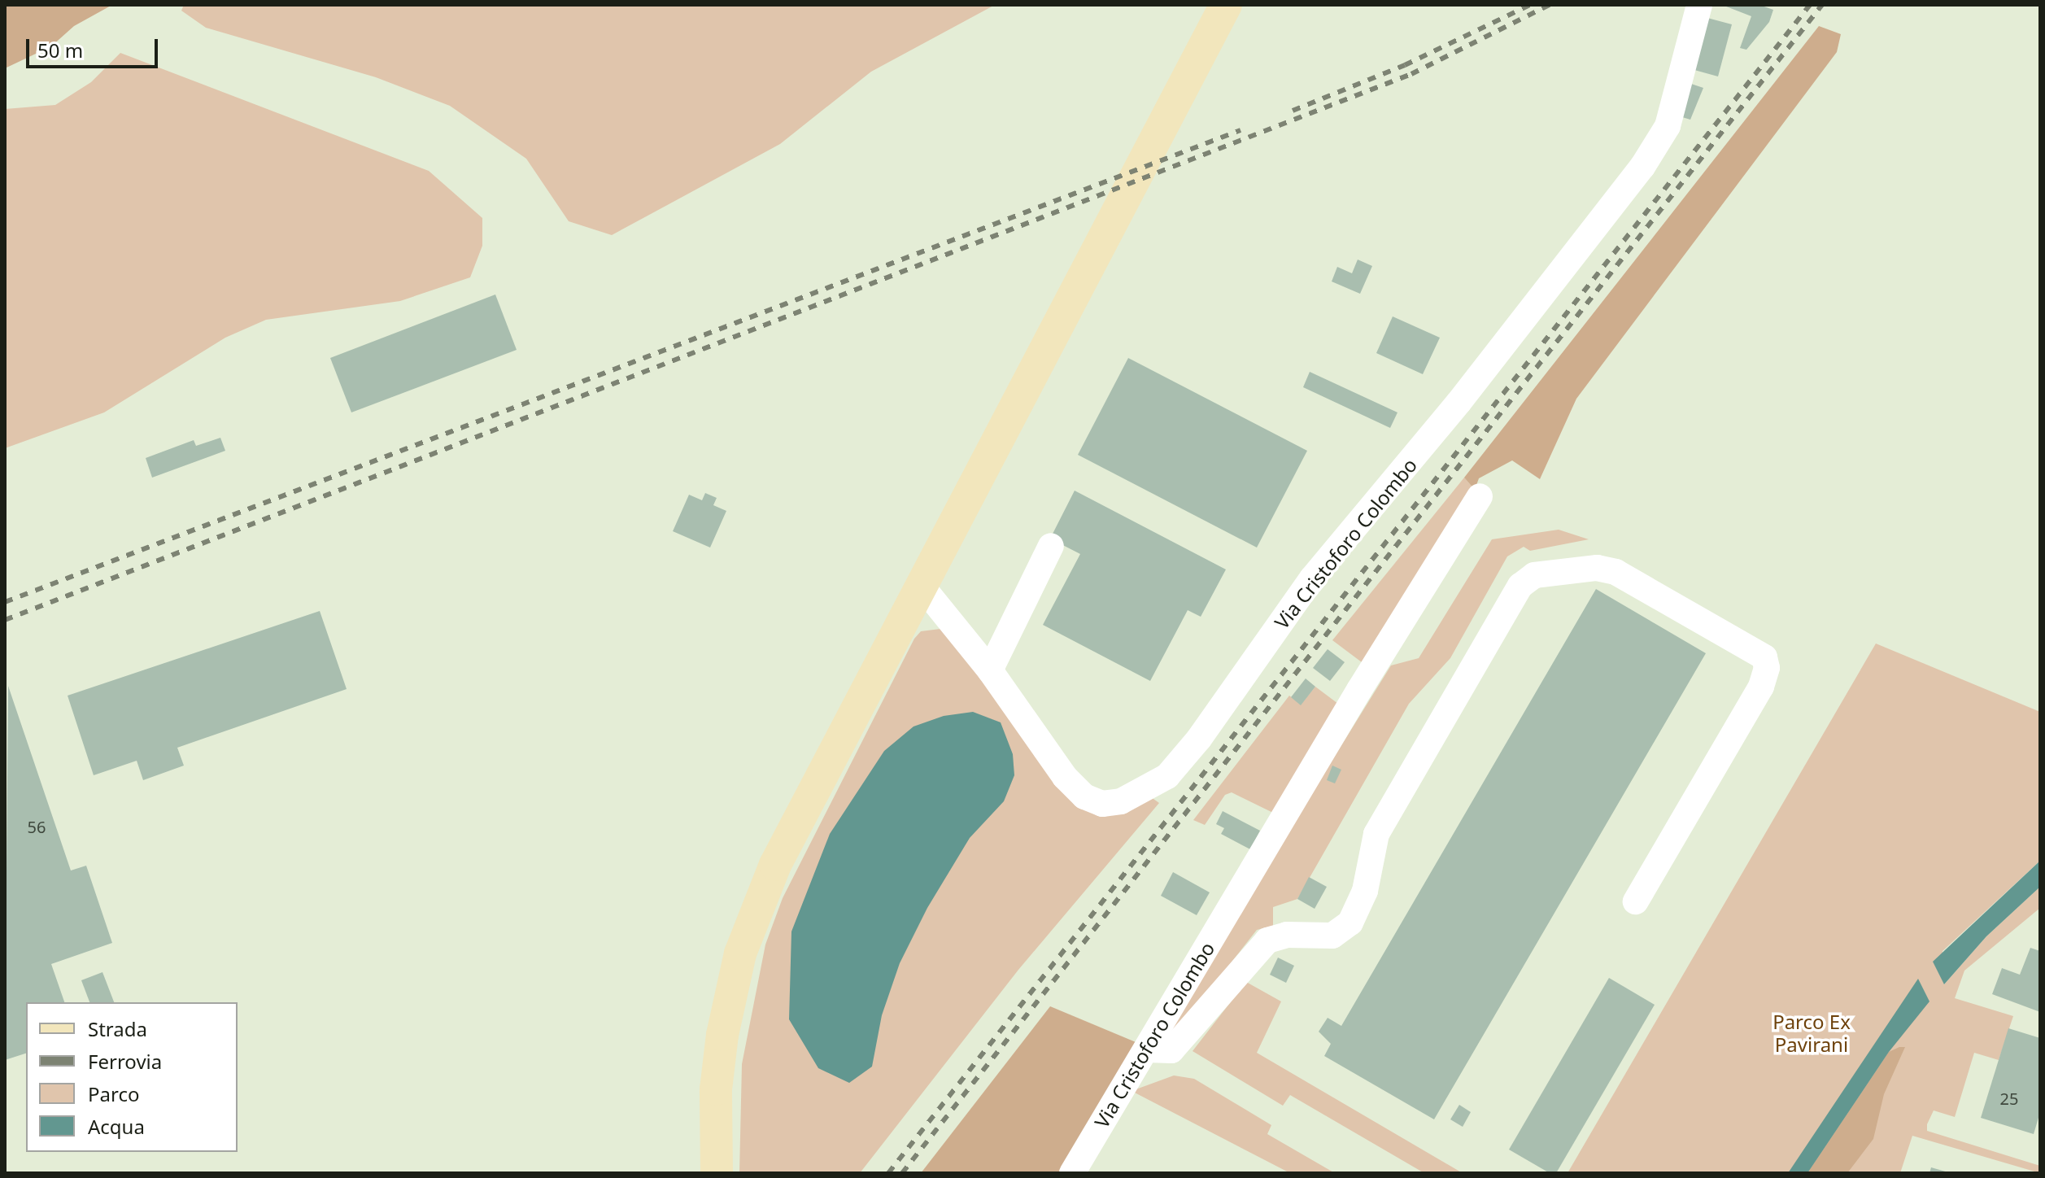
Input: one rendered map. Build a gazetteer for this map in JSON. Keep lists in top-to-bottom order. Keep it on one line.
{"streets":{"street":["Via Cristoforo Colombo"]},"parks":["Parco Ex Pavirani"],"house_numbers":["56","25"],"legend":["Strada","Ferrovia","Parco","Acqua"],"scale_bar":"50 m"}
